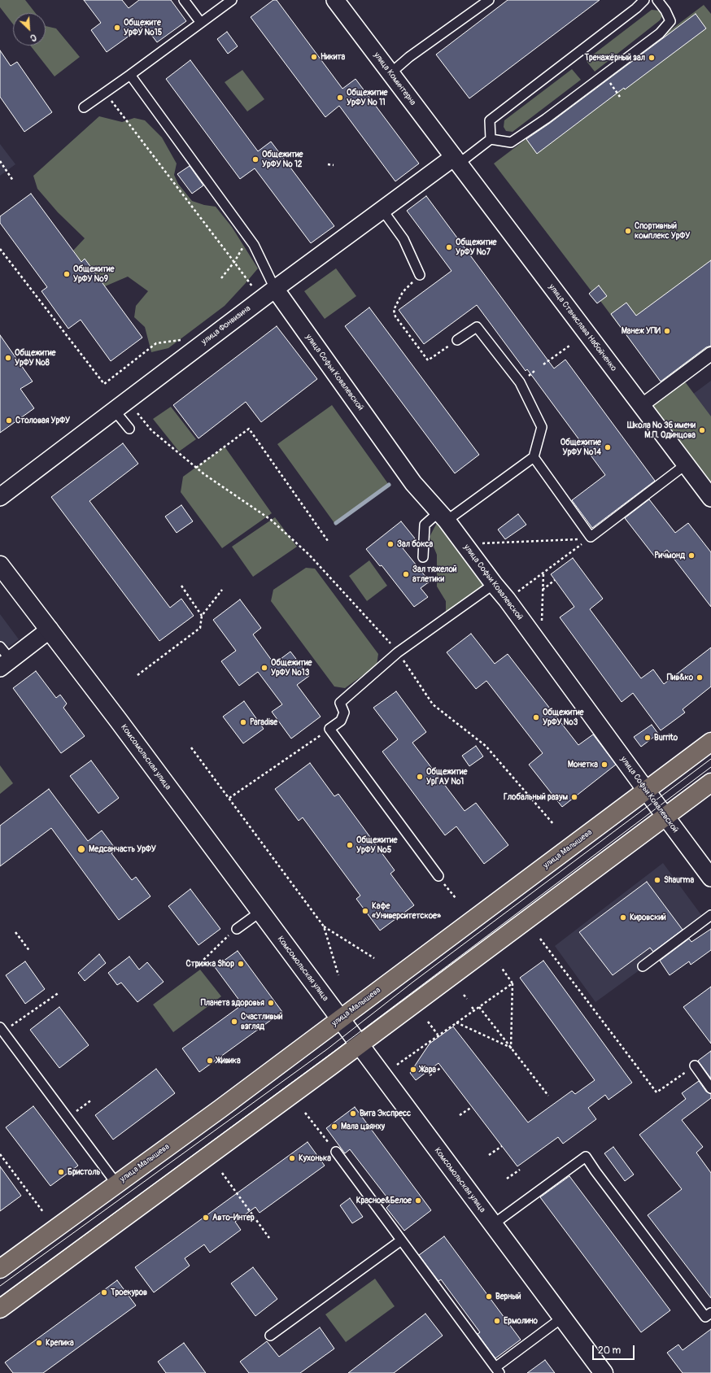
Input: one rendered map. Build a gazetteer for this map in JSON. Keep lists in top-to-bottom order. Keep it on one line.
{"streets":{"main road":["Комсомольская улица","улица Малышева"],"street":["улица Коминтерна","улица Фонвизина","улица Станислава Набойченко","улица Софьи Ковалевской"]},"crossings":[["улица Коминтерна","улица Фонвизина"],["улица Коминтерна","улица Станислава Набойченко"],["улица Фонвизина","улица Станислава Набойченко"],["улица Фонвизина","улица Софьи Ковалевской"],["улица Софьи Ковалевской","улица Малышева"],["Комсомольская улица","улица Малышева"]],"places":["Общежите УрФУ №15","Никита","Тренажёрный зал","Общежитие УрФУ № 11","Общежитие УрФУ № 12","Спортивный комплекс УрФУ","Общежитие УрФУ №7","Общежитие УрФУ №9","Манеж УПИ","Общежитие УрФУ №8","Столовая УрФУ","Школа № 36 имени М.П. Одинцова","Общежитие УрФУ №14","Зал бокса","Ричмонд","Зал тяжелой атлетики","Общежитие УрФУ №13","Пив&ко","Общежитие УрФУ №3","Paradise","Burrito","Монетка","Общежитие УрГАУ №1","Глобальный разум","Общежитие УрФУ №5","Медсанчасть УрФУ","Shaurma","Кафе «Университетское»","Кировский","Стрижка Shop","Планета здоровья","Счастливый взгляд","Живика","Жара","Вита Экспресс","Мала цзянху","Кухонька","Бристоль","Красное&Белое","Авто-Интер","Троекуров","Верный","Ермолино","Крепика"],"scale_bar":"20 m","north":"bottom right"}
